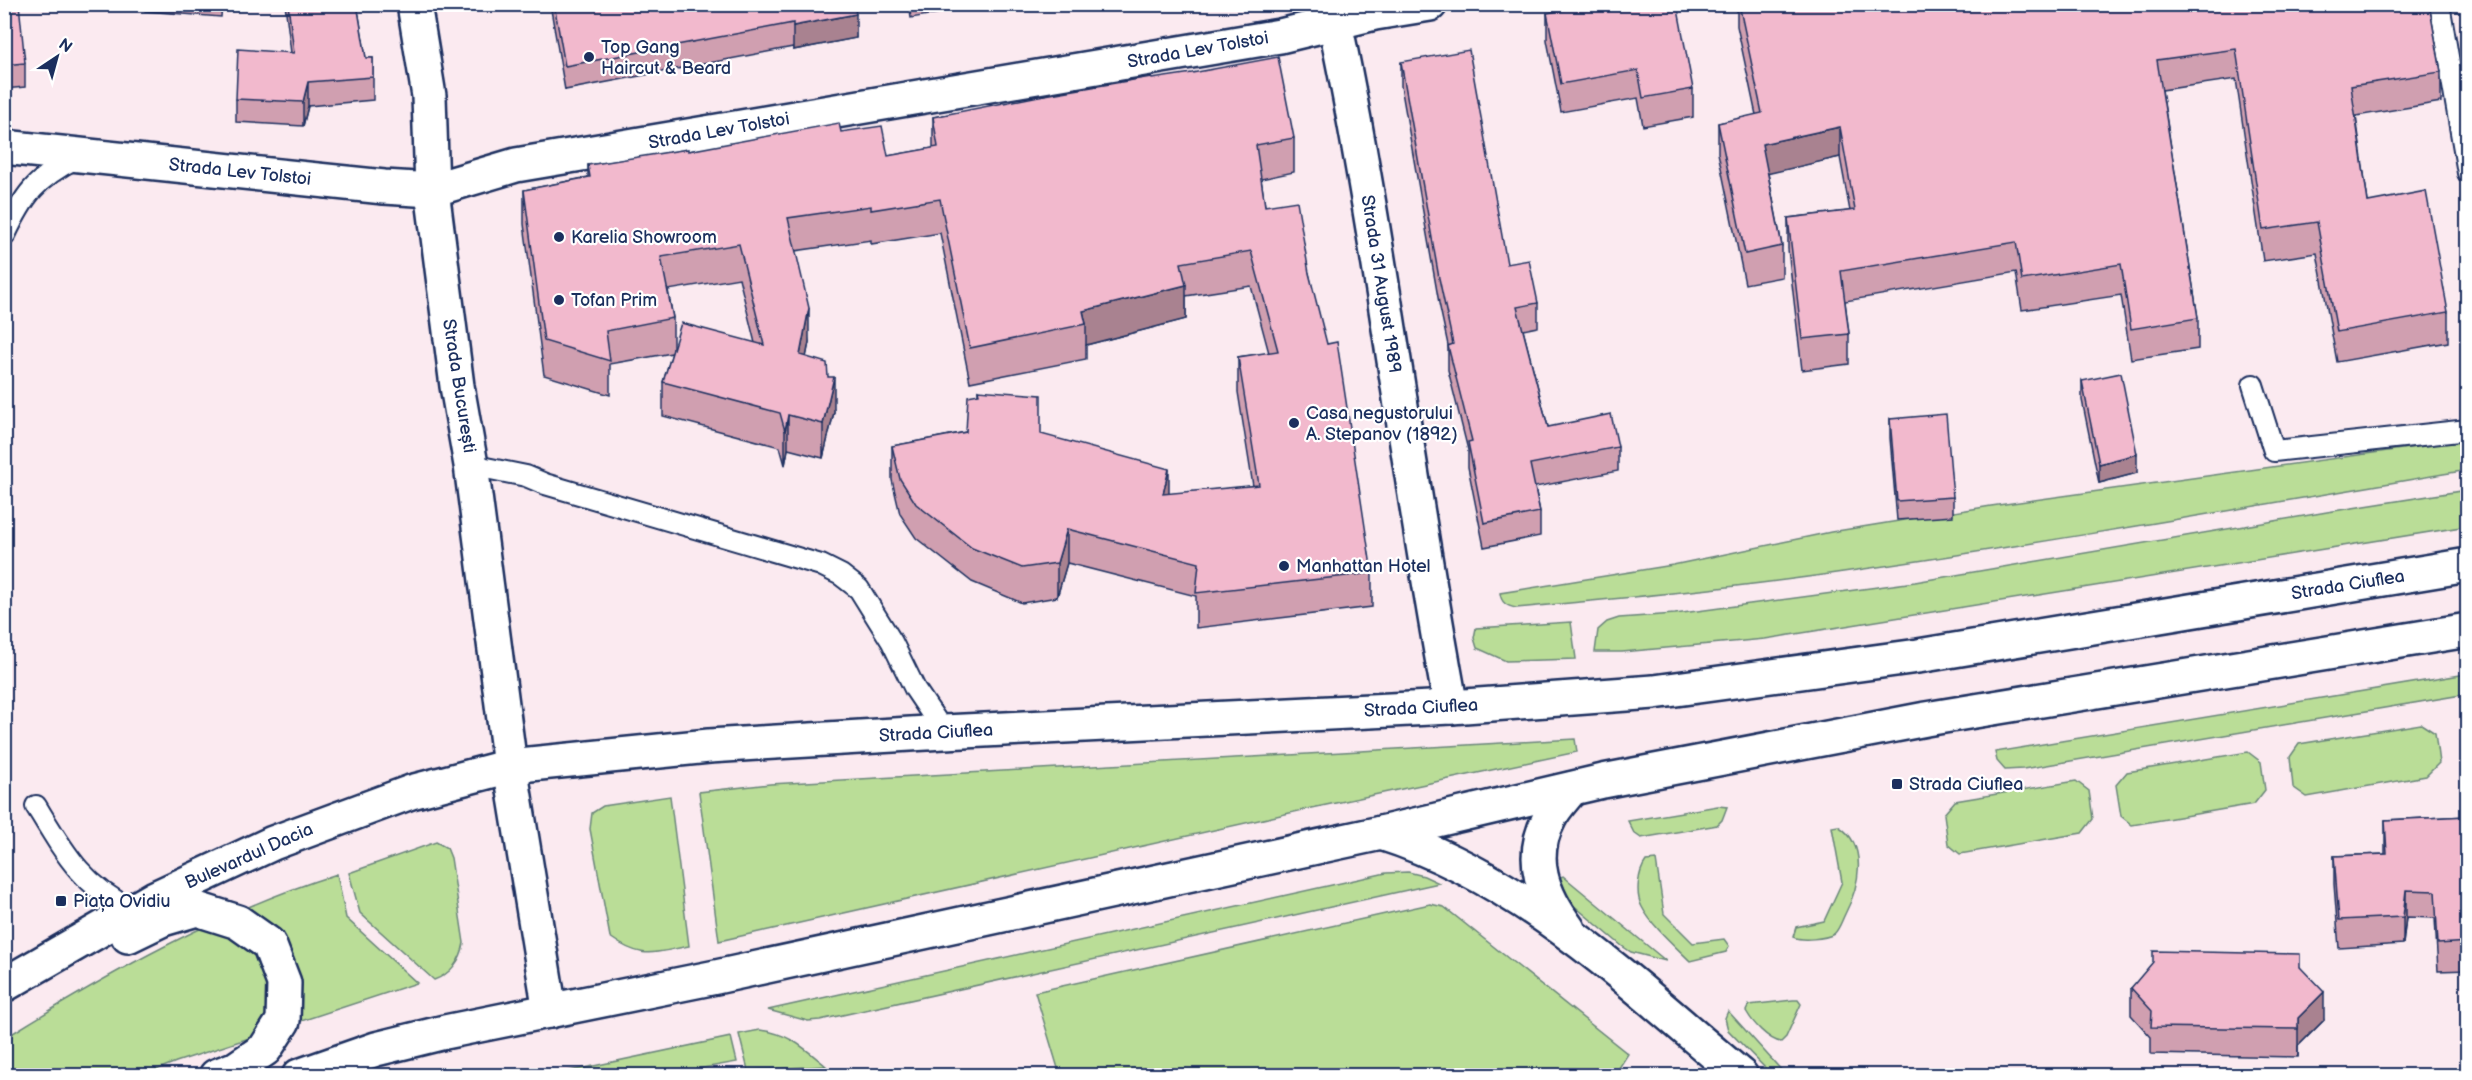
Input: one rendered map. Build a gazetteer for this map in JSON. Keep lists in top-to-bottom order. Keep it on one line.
{"streets":{"main road":["Strada Lev Tolstoi","Strada 31 August 1989","Strada București","Strada Ciuflea","Bulevardul Dacia"]},"crossings":[["Strada Lev Tolstoi","Strada 31 August 1989"],["Strada Lev Tolstoi","Strada București"],["Strada 31 August 1989","Strada Ciuflea"],["Strada București","Strada Ciuflea"],["Strada București","Bulevardul Dacia"],["Strada Ciuflea","Bulevardul Dacia"]],"places":{"other":["Top Gang Haircut & Beard","Karelia Showroom","Tofan Prim","Casa negustorului A. Stepanov (1892)","Manhattan Hotel"],"transit":["Strada Ciuflea","Piața Ovidiu"]},"north":"top right"}
